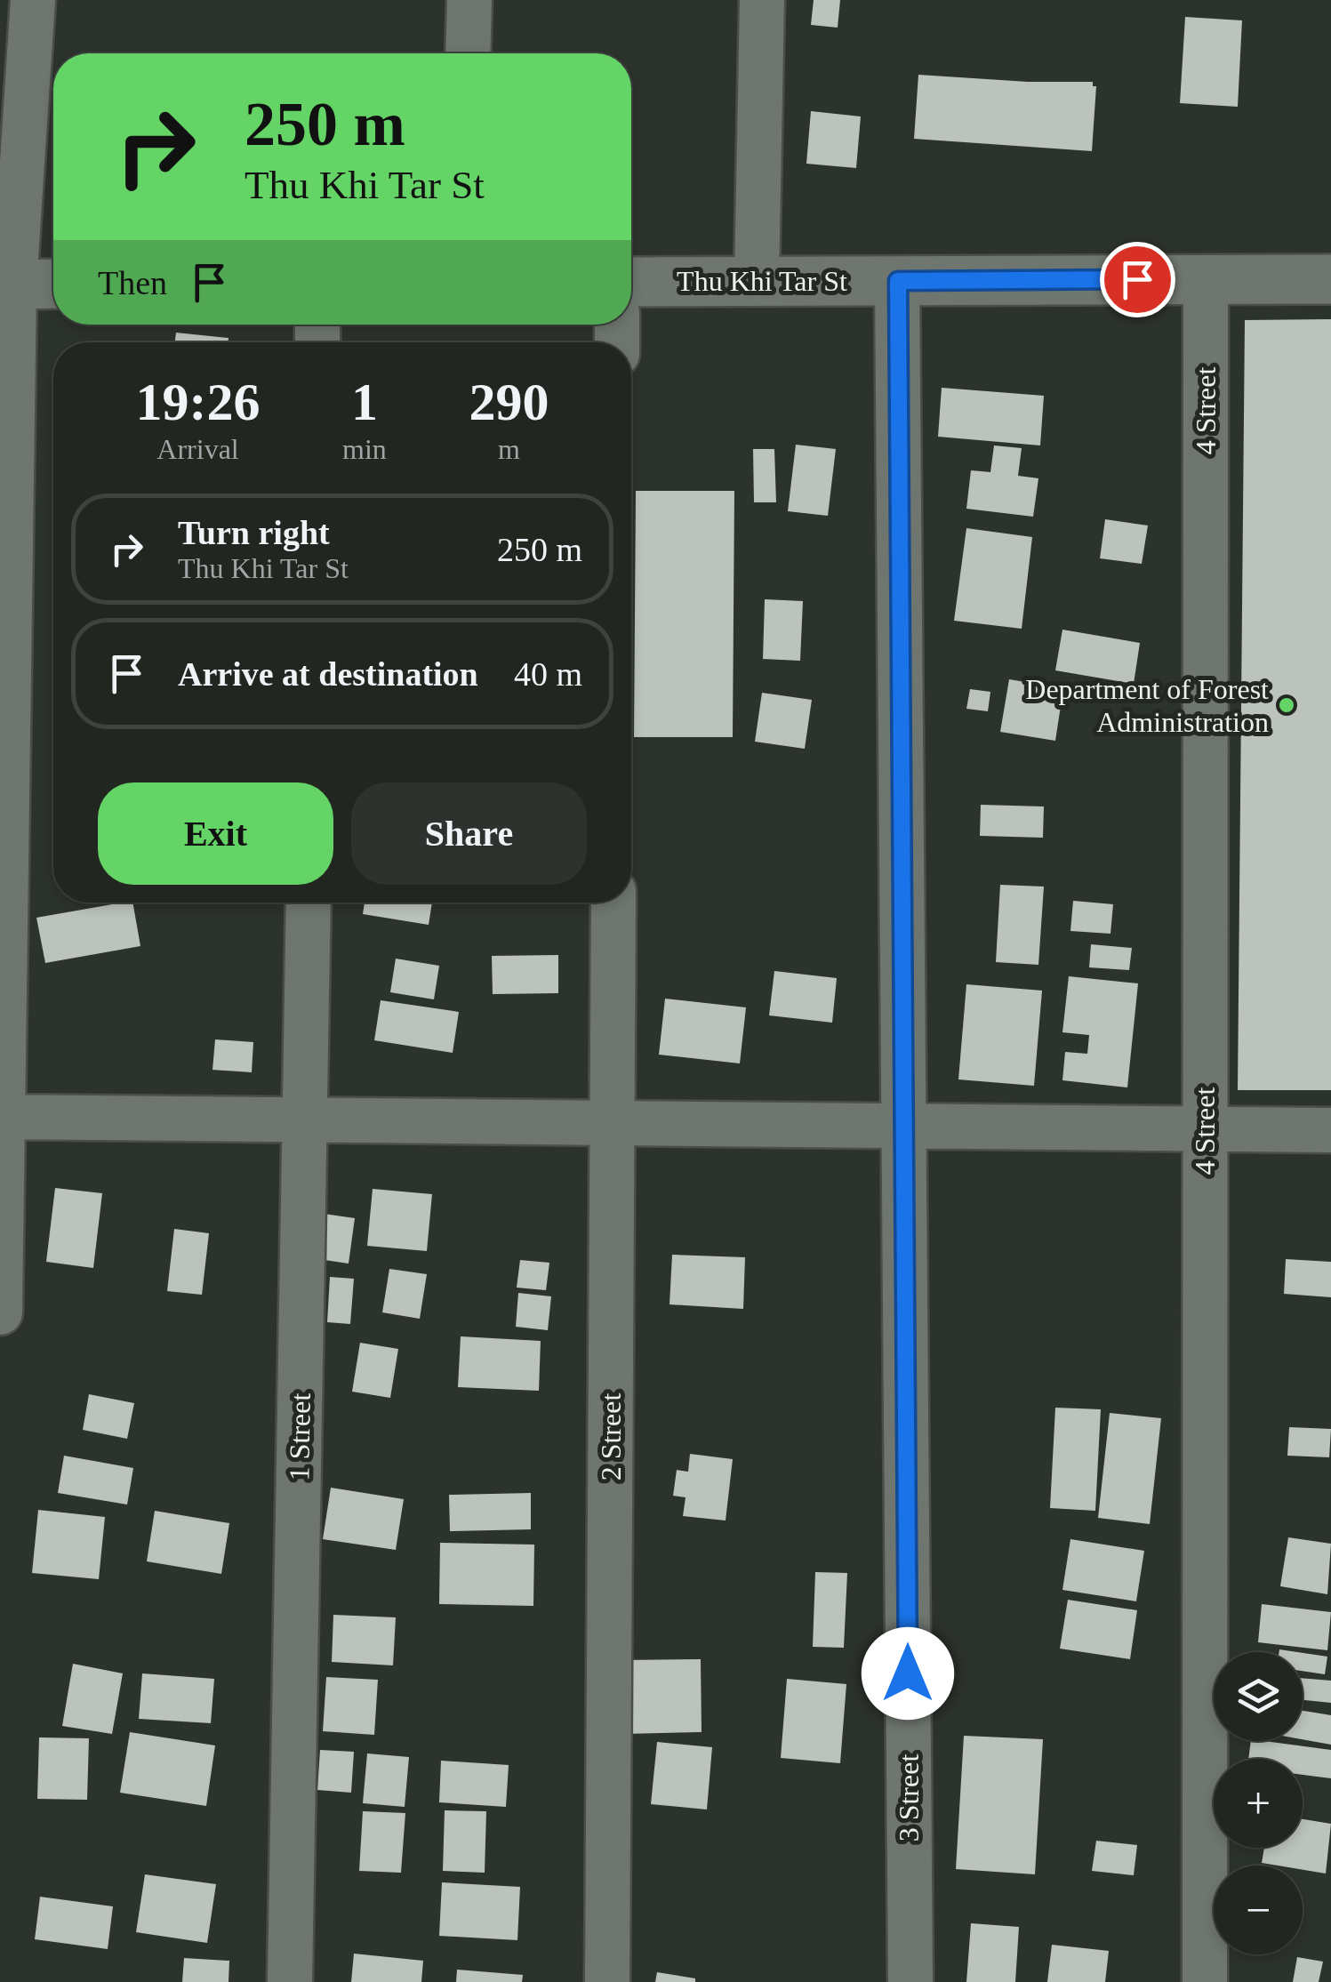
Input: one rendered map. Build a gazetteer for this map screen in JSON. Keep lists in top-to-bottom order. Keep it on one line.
{"streets":{"street":["Thu Khi Tar St","4 Street","1 Street","2 Street","3 Street"]},"crossings":[["Thu Khi Tar St","4 Street"],["Thu Khi Tar St","3 Street"]],"places":["Department of Forest Administration"],"page":{"turn":["250 m","Thu Khi Tar St"],"then":"Then","eta":["19:26","Arrival","1","min","290","m"],"list":[{"name":"Turn right","note":"Thu Khi Tar St","value":"250 m"},{"name":"Arrive at destination","value":"40 m"}],"buttons":["Exit","Share"],"map_buttons":["+","−"]}}
